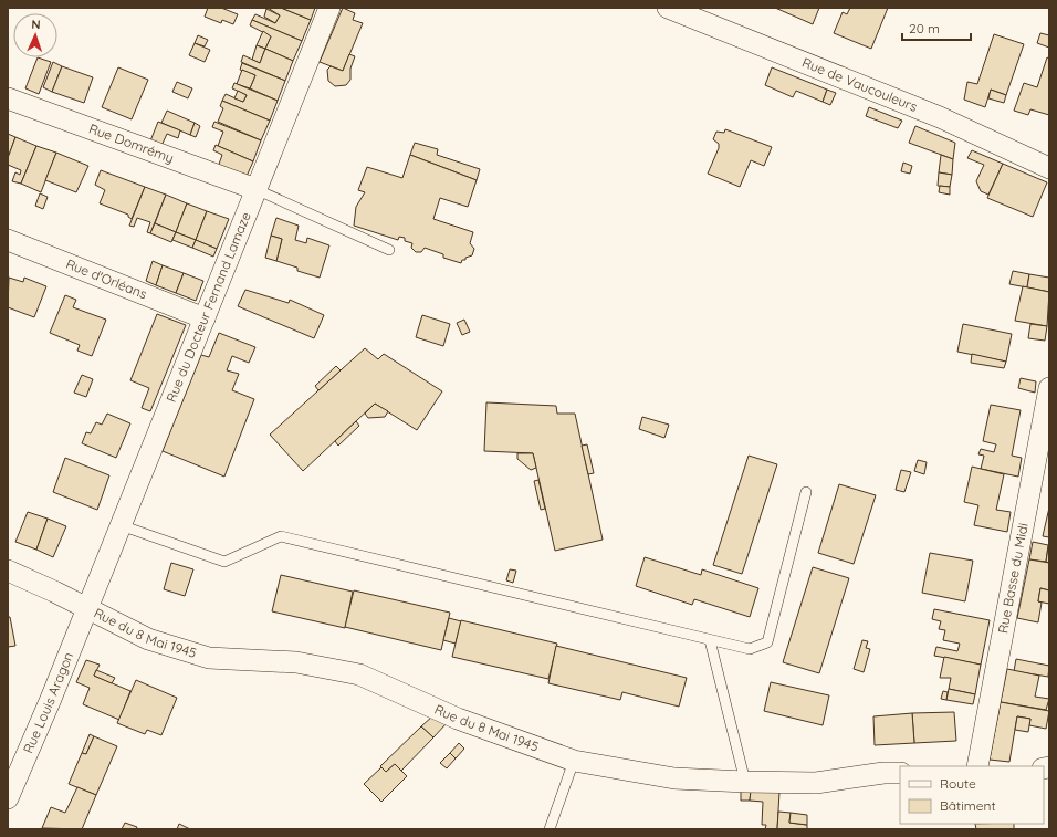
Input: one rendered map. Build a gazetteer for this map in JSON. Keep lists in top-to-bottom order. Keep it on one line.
{"streets":{"street":["Rue de Vaucouleurs","Rue Domrémy","Rue d'Orléans","Rue du Docteur Fernand Lamaze","Rue Basse du Midi","Rue du 8 Mai 1945","Rue Louis Aragon"]},"crossings":[["Rue Domrémy","Rue du Docteur Fernand Lamaze"],["Rue d'Orléans","Rue du Docteur Fernand Lamaze"],["Rue du Docteur Fernand Lamaze","Rue du 8 Mai 1945"],["Rue du Docteur Fernand Lamaze","Rue Louis Aragon"],["Rue du 8 Mai 1945","Rue Louis Aragon"]],"legend":["Route","Bâtiment"],"scale_bar":"20 m","north":"top"}
